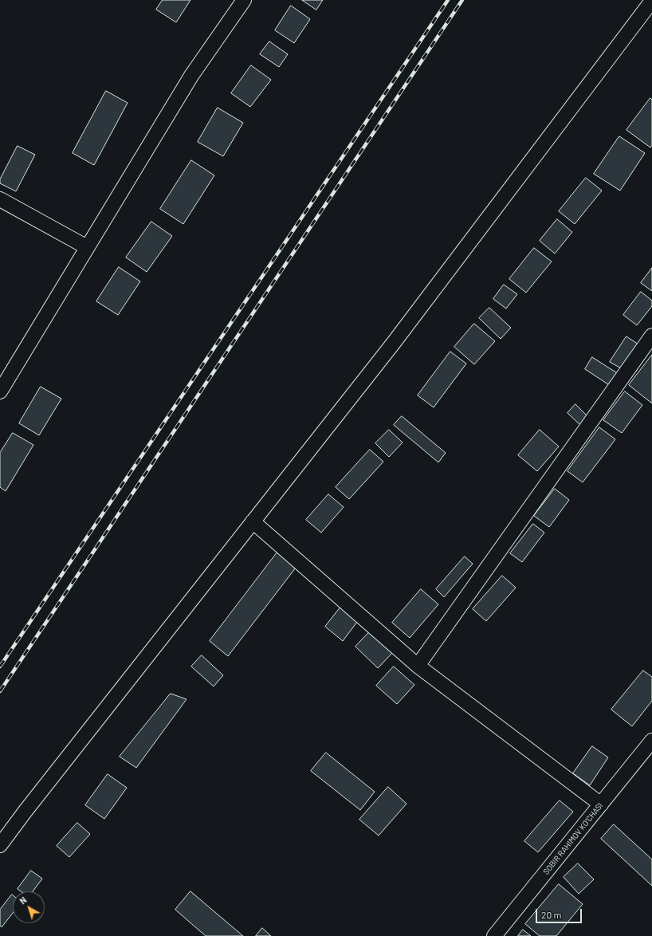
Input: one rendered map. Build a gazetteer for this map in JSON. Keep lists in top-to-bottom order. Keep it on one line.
{"streets":{"street":["SOBIR RAHIMOV KO'CHASI"]},"scale_bar":"20 m","north":"top left"}
